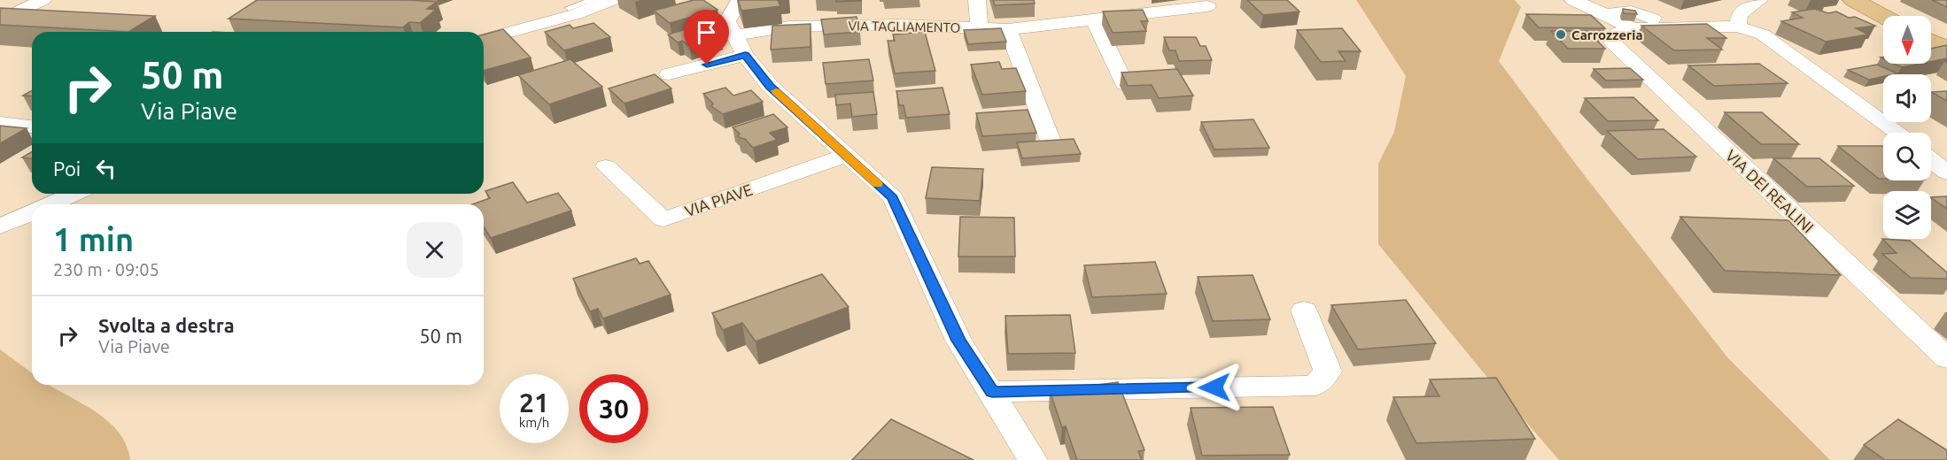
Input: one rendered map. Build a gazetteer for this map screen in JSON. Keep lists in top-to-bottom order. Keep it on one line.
{"streets":{"street":["VIA TAGLIAMENTO","VIA DEI REALINI","VIA PIAVE"]},"places":["Carrozzeria"],"north":"bottom","page":{"turn":["50 m","Via Piave"],"then":"Poi","heading":["1 min","230 m · 09:05"],"list":[{"name":"Svolta a destra","note":"Via Piave","value":"50 m"}],"speed":"21 km/h","limit":"30"}}
